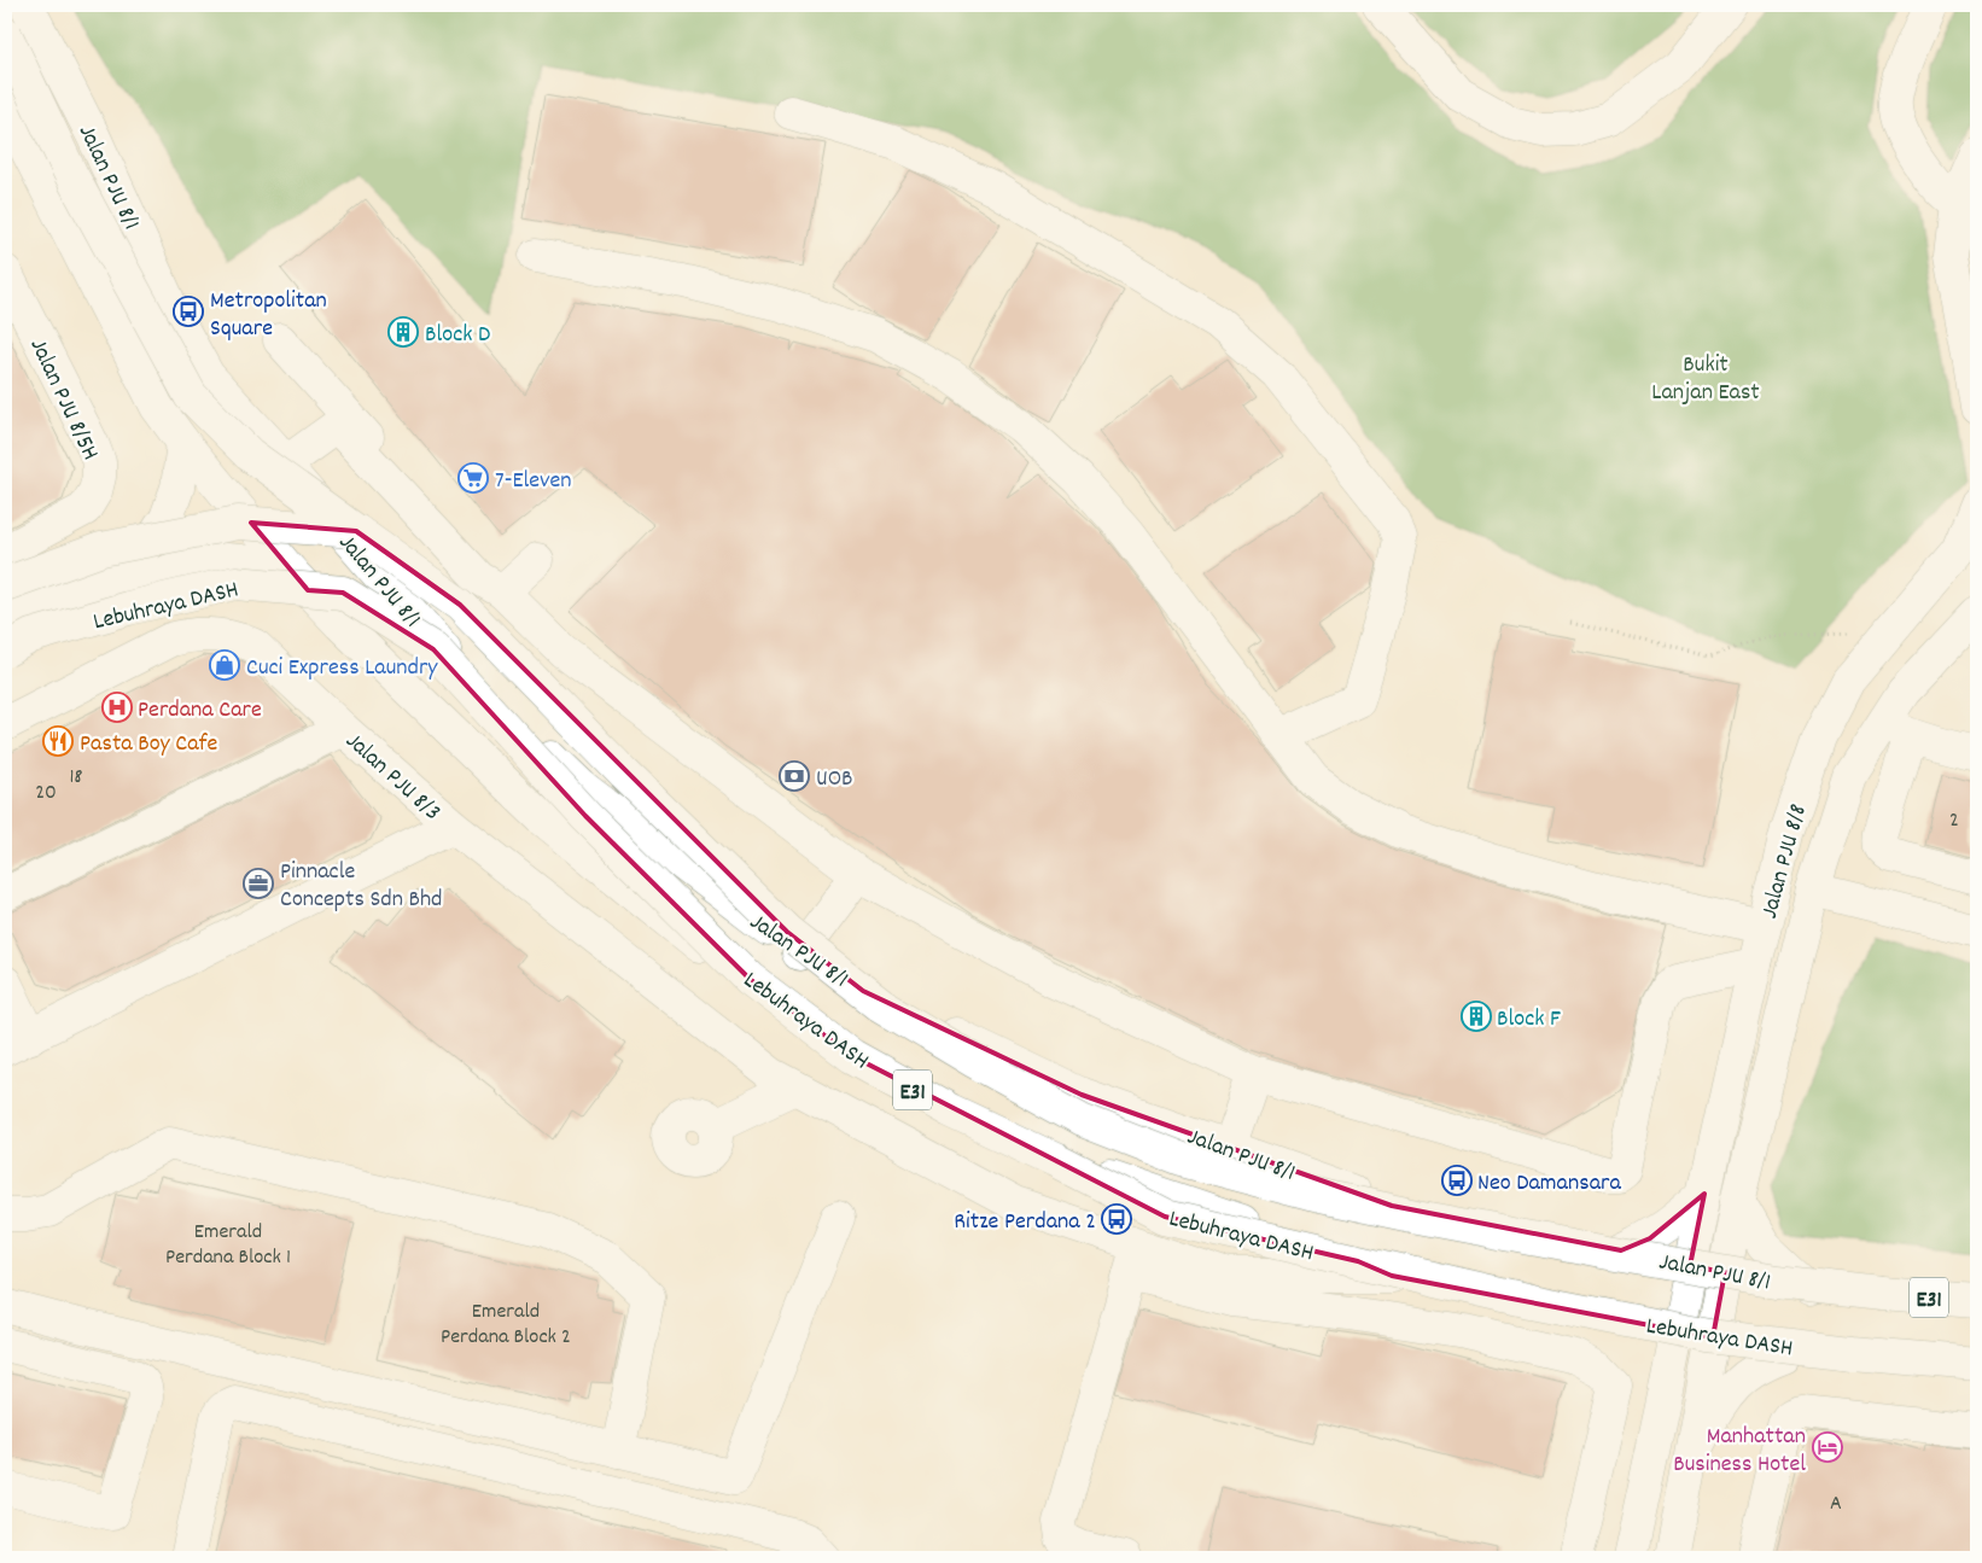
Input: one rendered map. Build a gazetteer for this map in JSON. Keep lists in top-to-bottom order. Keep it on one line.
{"streets":{"main road":["Jalan PJU 8/1","Jalan PJU 8/5H","Lebuhraya DASH","Jalan PJU 8/3","Jalan PJU 8/8","E31"]},"crossings":[["Jalan PJU 8/1","Jalan PJU 8/8"]],"parks":["Bukit Lanjan East"],"places":{"bus stop":["Metropolitan Square","Neo Damansara","Ritze Perdana 2"],"building":["Block D","Block F"],"supermarket":["7-Eleven"],"shop":["Cuci Express Laundry"],"hospital":["Perdana Care"],"restaurant":["Pasta Boy Cafe"],"bank":["UOB"],"office":["Pinnacle Concepts Sdn Bhd"],"hotel":["Manhattan Business Hotel"]},"house_numbers":["18","20","2","Emerald Perdana Block 1","Emerald Perdana Block 2","A"]}
